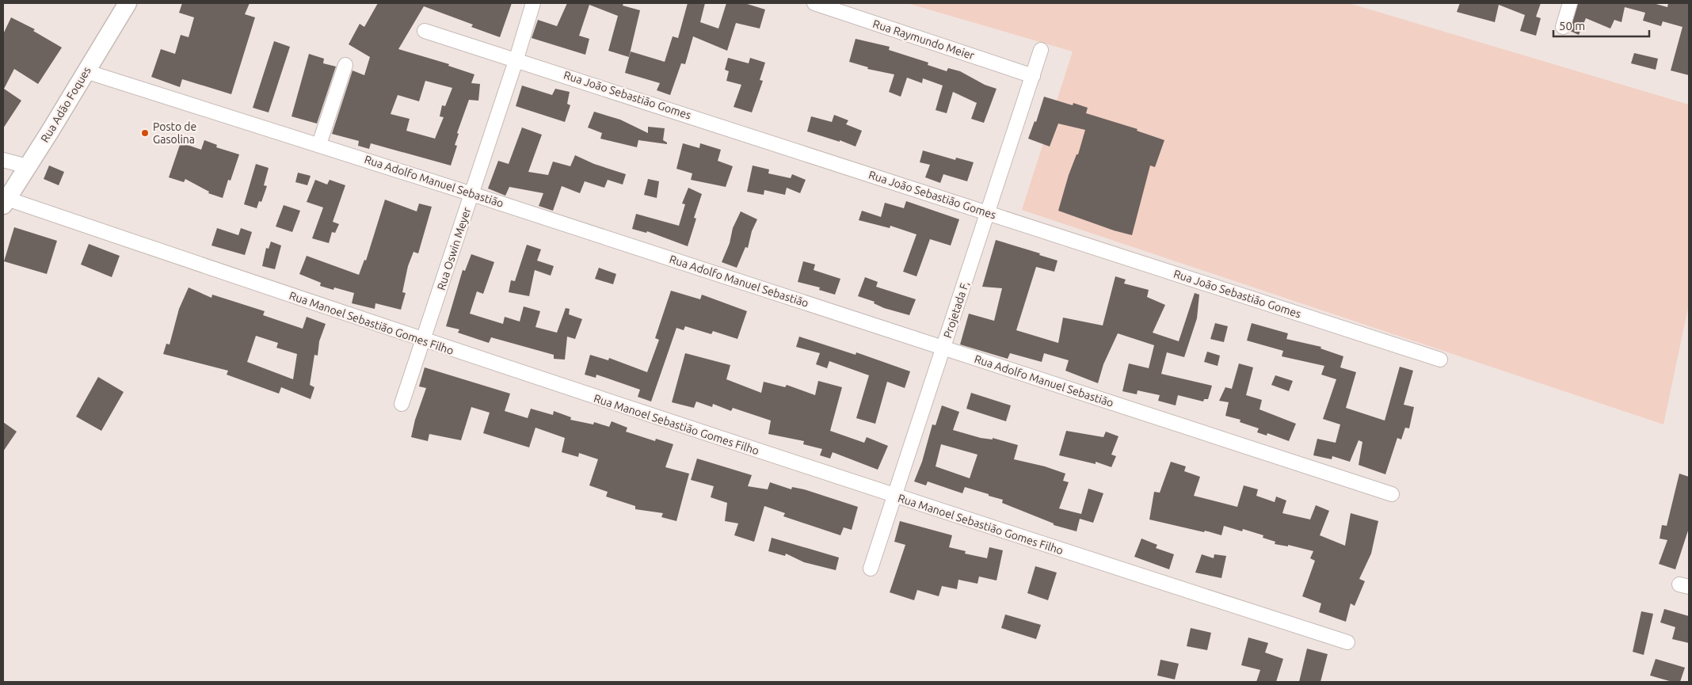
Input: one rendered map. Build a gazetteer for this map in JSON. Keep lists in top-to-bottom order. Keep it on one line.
{"streets":{"main road":["Rua Adão Foques"],"street":["Rua Raymundo Meier","Rua João Sebastião Gomes","Rua Adolfo Manuel Sebastião","Rua Oswin Meyer","Projetada F,","Rua Manoel Sebastião Gomes Filho"]},"crossings":[["Rua Raymundo Meier","Projetada F,"],["Rua João Sebastião Gomes","Rua Oswin Meyer"],["Rua João Sebastião Gomes","Projetada F,"],["Rua Adão Foques","Rua Adolfo Manuel Sebastião"],["Rua Adão Foques","Rua Manoel Sebastião Gomes Filho"],["Rua Adolfo Manuel Sebastião","Rua Oswin Meyer"],["Rua Adolfo Manuel Sebastião","Projetada F,"],["Rua Oswin Meyer","Rua Manoel Sebastião Gomes Filho"],["Projetada F,","Rua Manoel Sebastião Gomes Filho"]],"places":["Posto de Gasolina"],"scale_bar":"50 m"}
